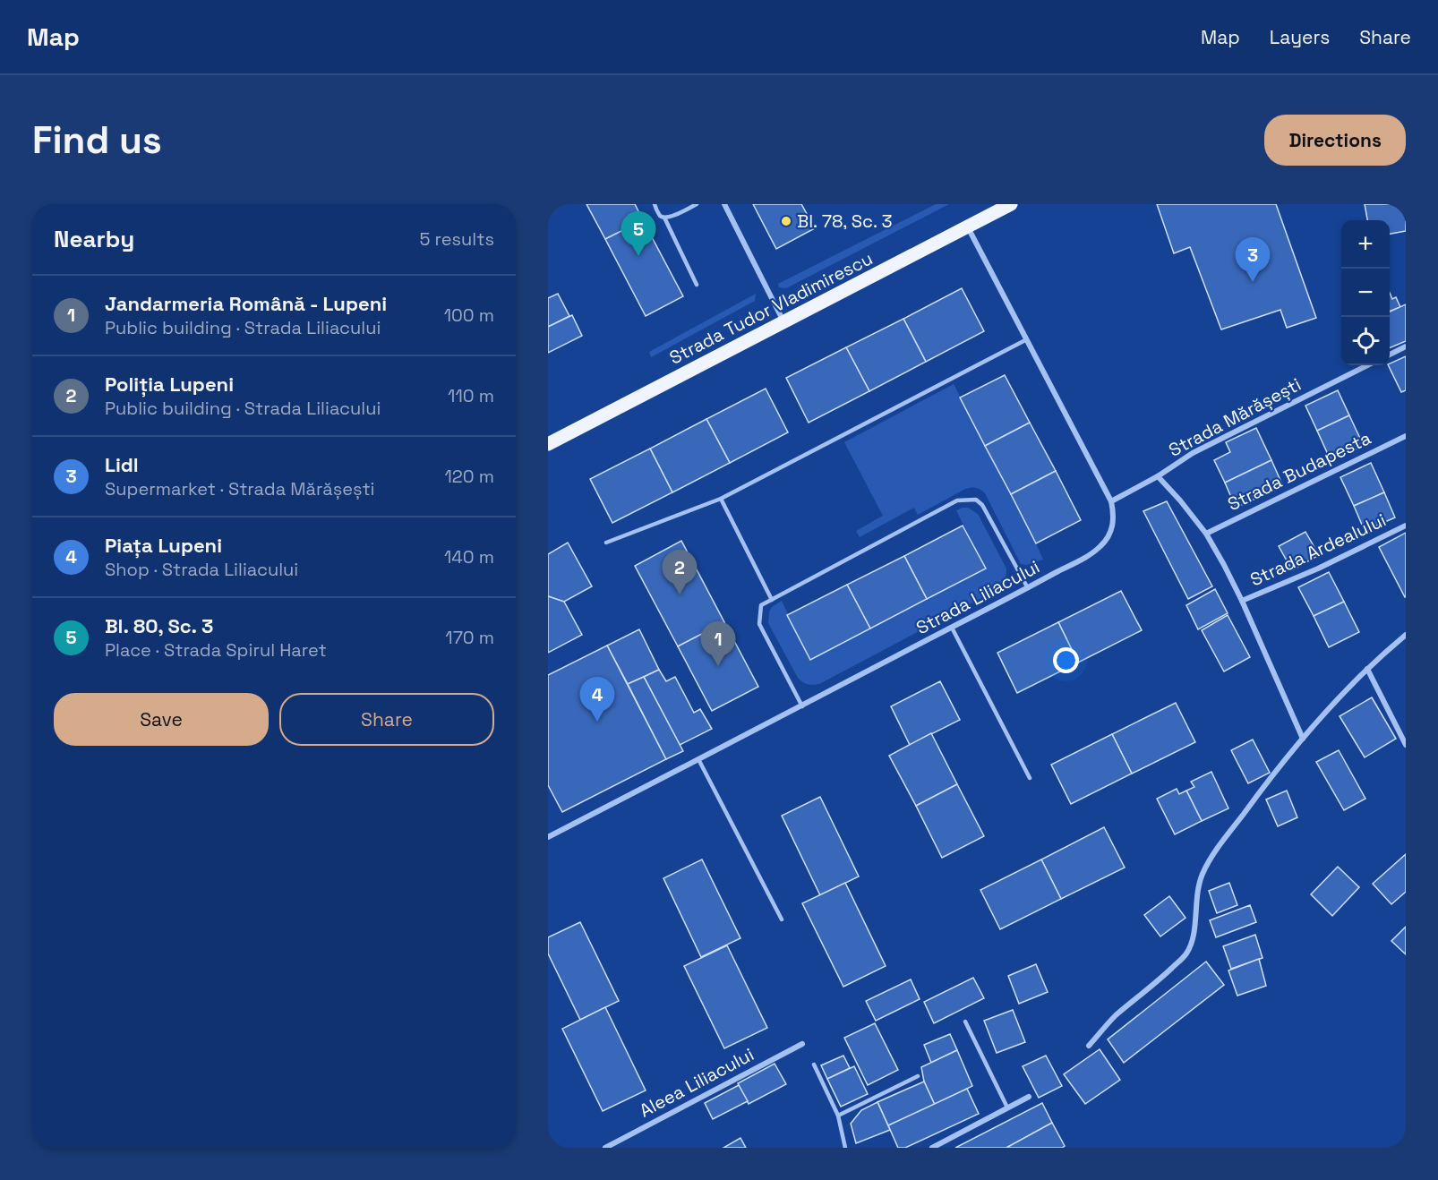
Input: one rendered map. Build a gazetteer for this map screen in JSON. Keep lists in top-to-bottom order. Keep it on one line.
{"streets":{"main road":["Strada Tudor Vladimirescu"],"street":["Strada Mărășești","Strada Budapesta","Strada Ardealului","Strada Liliacului","Aleea Liliacului"]},"crossings":[["Strada Tudor Vladimirescu","Strada Liliacului"],["Strada Mărășești","Strada Ardealului"],["Strada Mărășești","Strada Liliacului"],["Strada Budapesta","Strada Ardealului"]],"places":["Bl. 78, Sc. 3"],"page":{"header":"Map","nav":["Map","Layers","Share"],"buttons":["Directions",["Save","Share"]],"title":"Find us","heading":["Nearby","5 results"],"pins":["5","3","2","1","4"],"map_buttons":["+","−"],"list":[{"mark":"1","name":"Jandarmeria Română - Lupeni","note":"Public building · Strada Liliacului","value":"100 m"},{"mark":"2","name":"Poliția Lupeni","note":"Public building · Strada Liliacului","value":"110 m"},{"mark":"3","name":"Lidl","note":"Supermarket · Strada Mărășești","value":"120 m"},{"mark":"4","name":"Piața Lupeni","note":"Shop · Strada Liliacului","value":"140 m"},{"mark":"5","name":"Bl. 80, Sc. 3","note":"Place · Strada Spirul Haret","value":"170 m"}]}}
